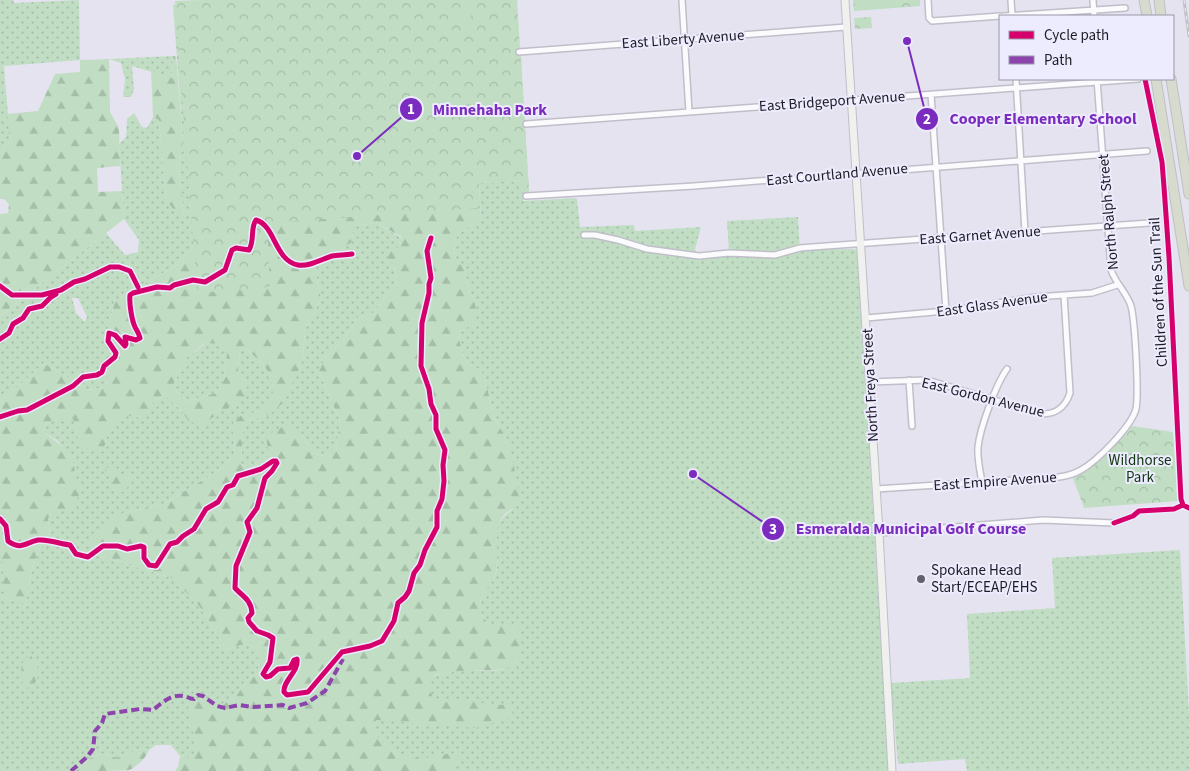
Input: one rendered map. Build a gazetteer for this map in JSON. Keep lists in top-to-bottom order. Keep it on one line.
{"streets":{"street":["East Liberty Avenue","East Bridgeport Avenue","East Courtland Avenue","North Ralph Street","East Garnet Avenue","East Glass Avenue","North Freya Street","East Gordon Avenue","East Empire Avenue"],"cycle path":["Children of the Sun Trail"]},"crossings":[["East Liberty Avenue","North Freya Street"],["East Bridgeport Avenue","North Ralph Street"],["East Bridgeport Avenue","North Freya Street"],["East Courtland Avenue","North Ralph Street"],["East Courtland Avenue","North Freya Street"],["North Ralph Street","East Garnet Avenue"],["North Ralph Street","East Glass Avenue"],["North Ralph Street","East Empire Avenue"],["East Garnet Avenue","North Freya Street"],["East Glass Avenue","North Freya Street"],["East Glass Avenue","East Gordon Avenue"],["North Freya Street","East Gordon Avenue"],["North Freya Street","East Empire Avenue"]],"parks":["Wildhorse Park"],"places":["Cooper Elementary School","Minnehaha Park","Esmeralda Municipal Golf Course","Spokane Head Start/ECEAP/EHS"],"legend":["Cycle path","Path"]}
